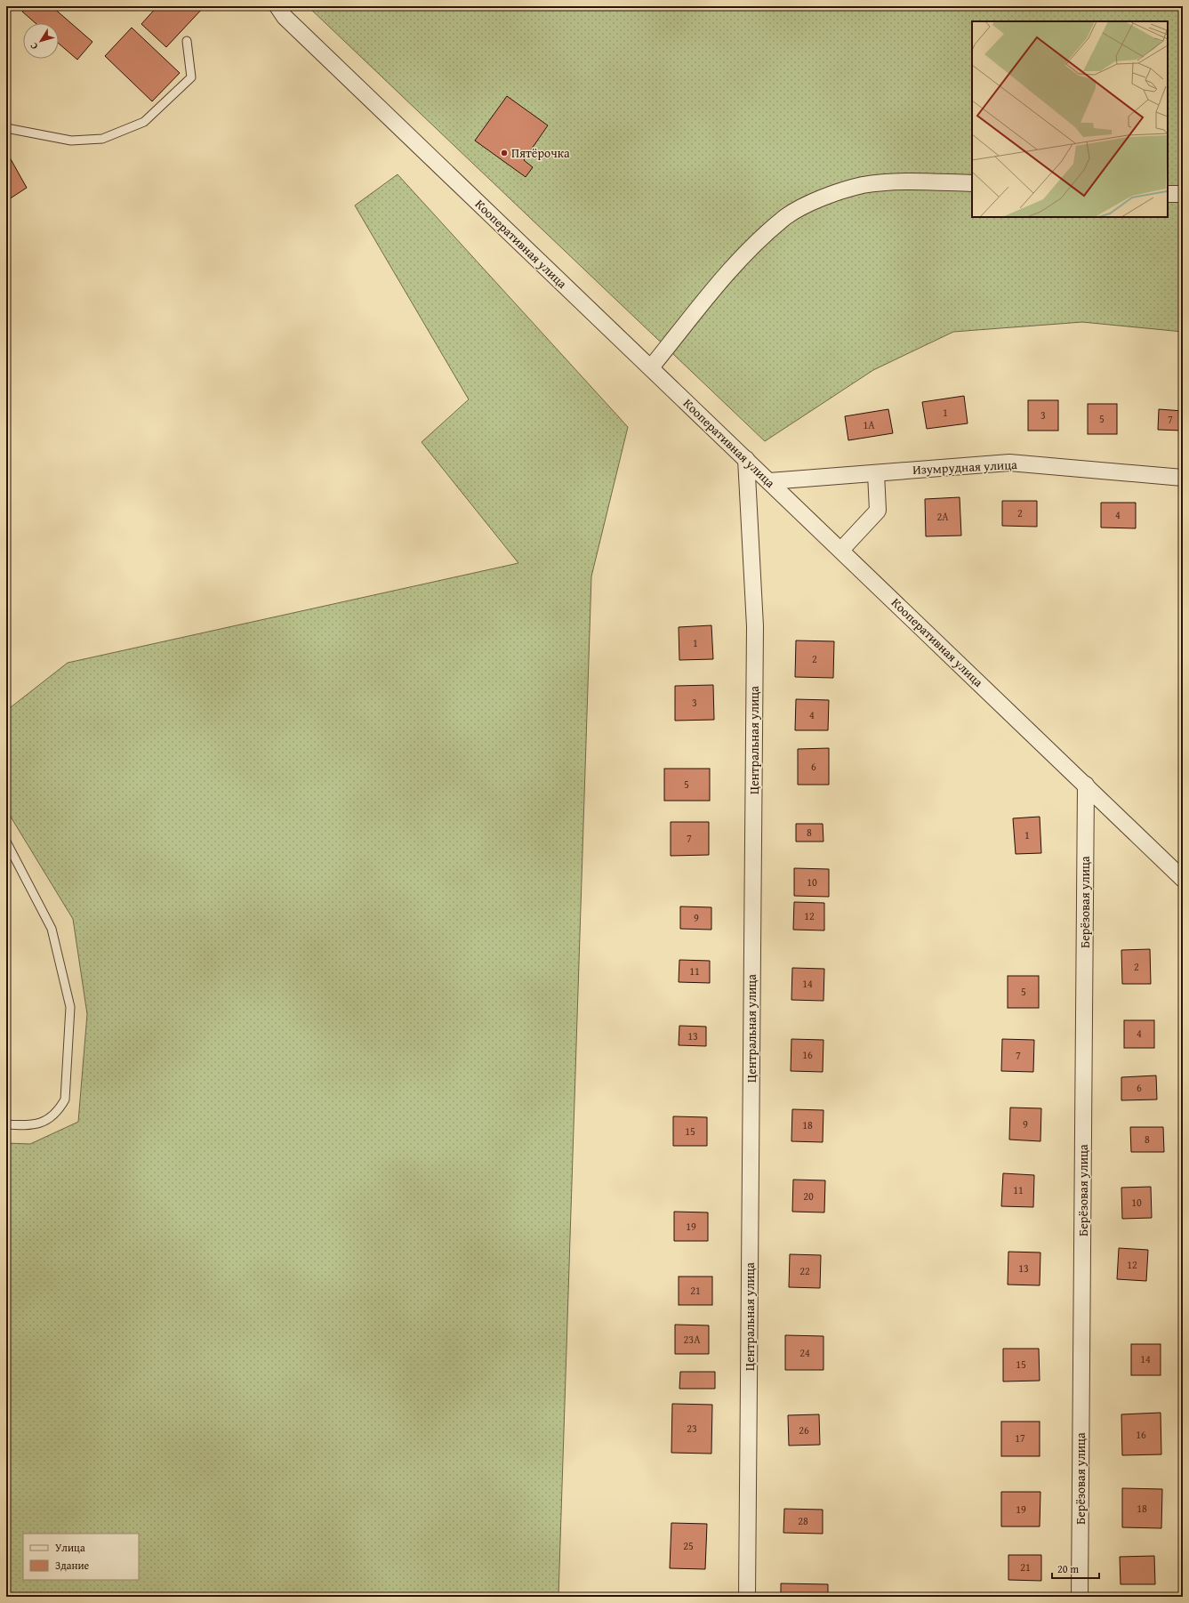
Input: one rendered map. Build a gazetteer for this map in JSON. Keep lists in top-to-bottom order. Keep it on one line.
{"streets":{"street":["Кооперативная улица","Изумрудная улица","Центральная улица","Берёзовая улица"]},"crossings":[["Кооперативная улица","Изумрудная улица"],["Кооперативная улица","Центральная улица"],["Кооперативная улица","Берёзовая улица"]],"places":["Пятёрочка"],"house_numbers":["1","3","5","7","1А","2","4","2А","1","2","3","4","6","5","8","1","7","10","12","9","2","11","14","5","4","13","16","7","6","9","18","15","8","11","20","10","19","12","13","22","21","23А","24","14","15","23","26","16","17","18","19","28","25","21"],"legend":["Улица","Здание"],"scale_bar":"20 m","north":"bottom left"}
